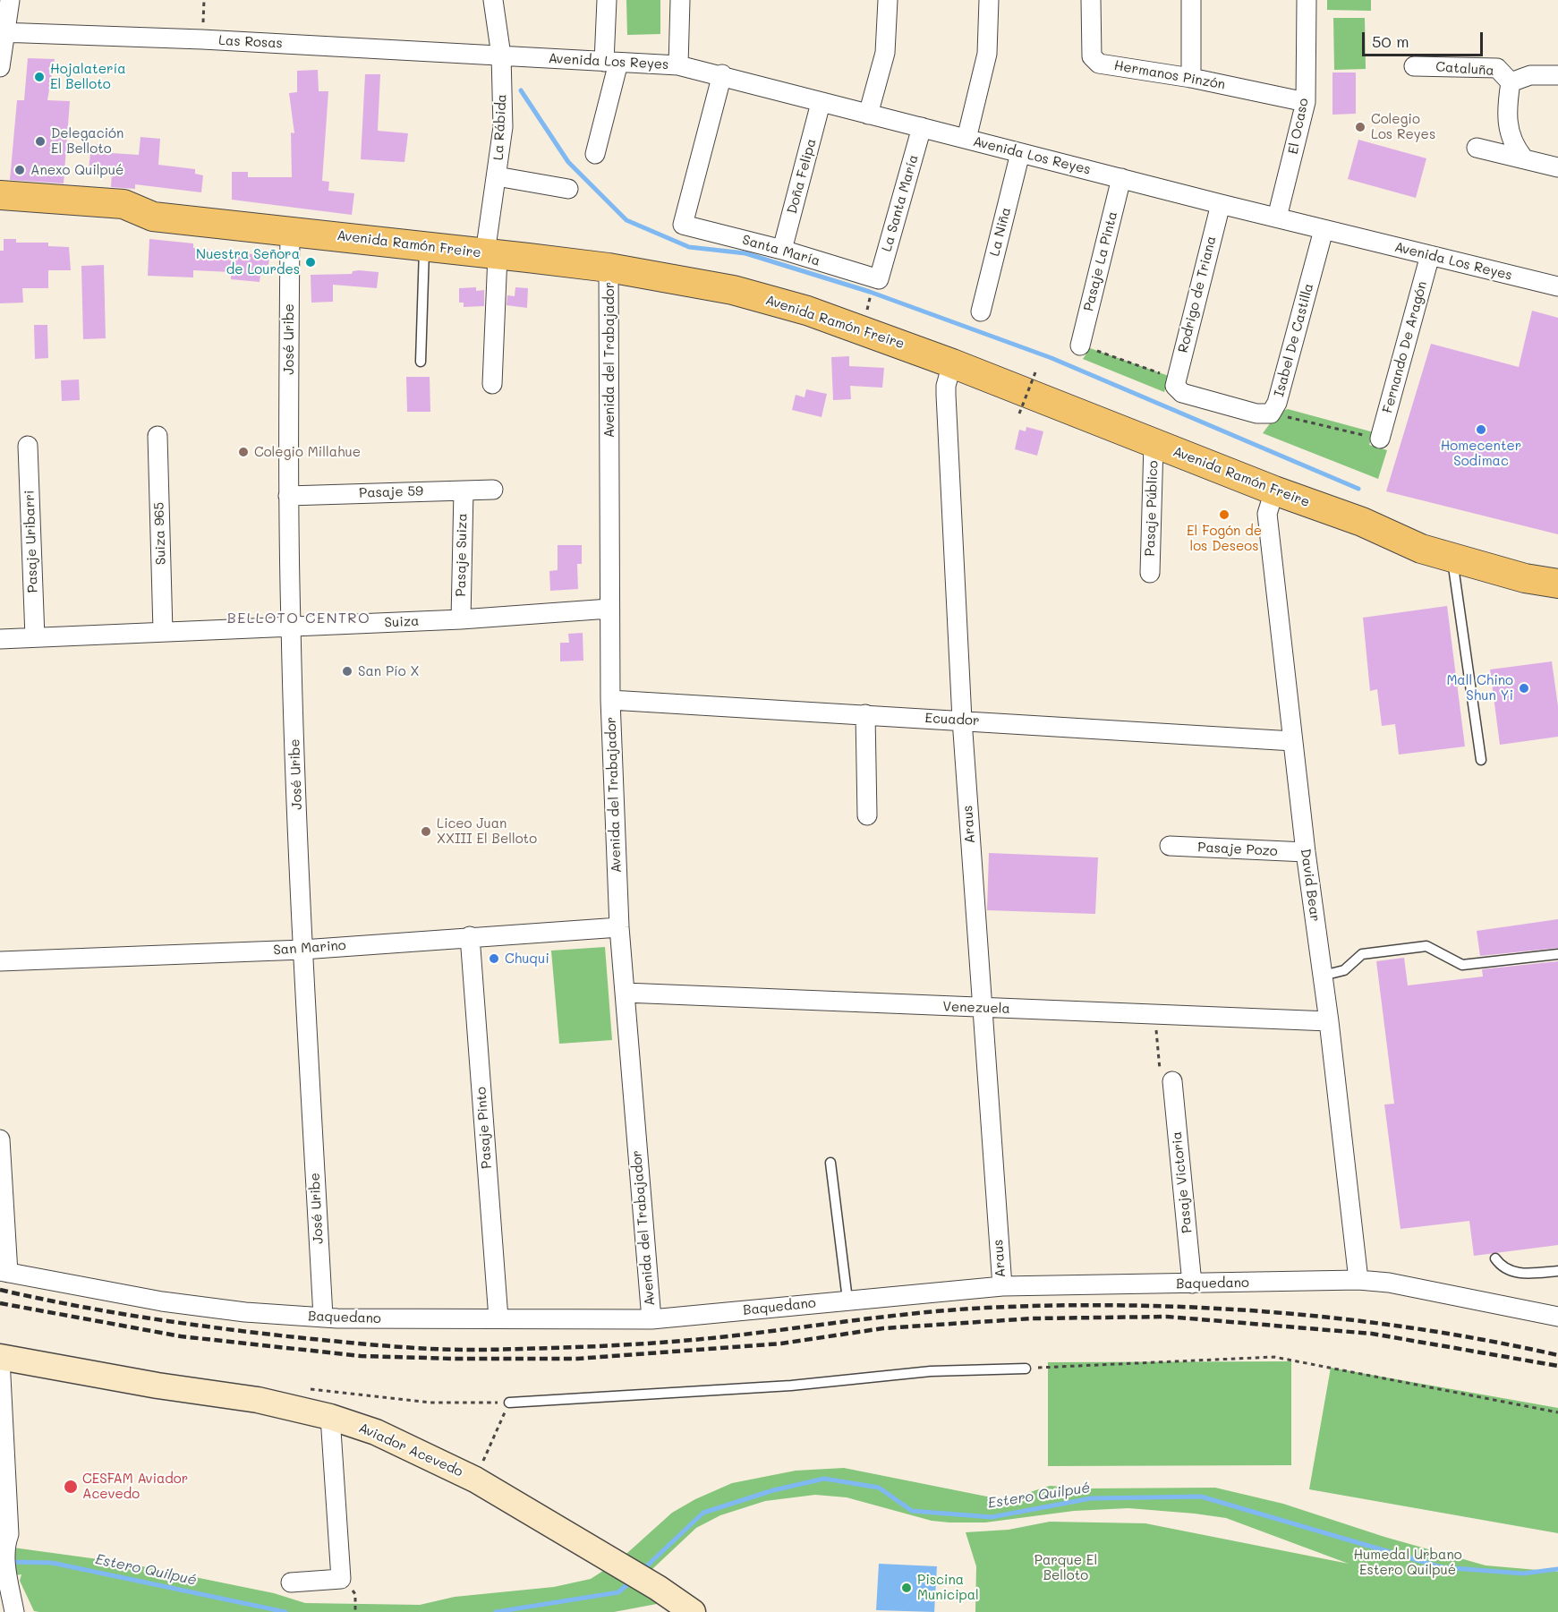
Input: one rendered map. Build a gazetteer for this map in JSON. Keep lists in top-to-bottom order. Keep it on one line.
{"streets":{"main road":["Avenida Ramón Freire","Aviador Acevedo"],"street":["Las Rosas","Avenida Los Reyes","Cataluña","Hermanos Pinzón","El Ocaso","La Rábida","Doña Felipa","La Santa María","La Niña","Santa María","Pasaje La Pinta","Rodrigo de Triana","José Uribe","Isabel De Castilla","Fernando De Aragón","Avenida del Trabajador","Pasaje 59","Pasaje Público","Suiza 965","Pasaje Uribarri","Pasaje Suiza","Suiza","Ecuador","Araus","Pasaje Pozo","David Bear","San Marino","Venezuela","Pasaje Pinto","Pasaje Victoria","Baquedano"]},"crossings":[["Las Rosas","Avenida Los Reyes"],["Las Rosas","La Rábida"],["Avenida Los Reyes","El Ocaso"],["Avenida Los Reyes","La Rábida"],["Avenida Los Reyes","Doña Felipa"],["Avenida Los Reyes","La Santa María"],["Avenida Los Reyes","La Niña"],["Avenida Los Reyes","Santa María"],["Avenida Los Reyes","Pasaje La Pinta"],["Avenida Los Reyes","Rodrigo de Triana"],["Avenida Los Reyes","Isabel De Castilla"],["Avenida Los Reyes","Fernando De Aragón"],["Hermanos Pinzón","El Ocaso"],["La Rábida","Avenida Ramón Freire"],["Doña Felipa","Santa María"],["La Santa María","Santa María"],["Avenida Ramón Freire","José Uribe"],["Avenida Ramón Freire","Avenida del Trabajador"],["Avenida Ramón Freire","Pasaje Público"],["Avenida Ramón Freire","Araus"],["Avenida Ramón Freire","David Bear"],["Rodrigo de Triana","Isabel De Castilla"],["José Uribe","Pasaje 59"],["José Uribe","Suiza"],["José Uribe","San Marino"],["José Uribe","Baquedano"],["Avenida del Trabajador","Suiza"],["Avenida del Trabajador","Ecuador"],["Avenida del Trabajador","San Marino"],["Avenida del Trabajador","Venezuela"],["Avenida del Trabajador","Baquedano"],["Pasaje 59","Pasaje Suiza"],["Suiza 965","Suiza"],["Pasaje Uribarri","Suiza"],["Pasaje Suiza","Suiza"],["Ecuador","Araus"],["Ecuador","David Bear"],["Araus","Venezuela"],["Araus","Baquedano"],["Pasaje Pozo","David Bear"],["David Bear","Venezuela"],["David Bear","Baquedano"],["San Marino","Pasaje Pinto"],["Pasaje Pinto","Baquedano"],["Pasaje Victoria","Baquedano"]],"districts":["BELLOTO CENTRO"],"water":["Estero Quilpué"],"parks":["Humedal Urbano Estero Quilpué","Parque El Belloto"],"places":["Hojalatería El Belloto","Colegio Los Reyes","Delegación El Belloto","Anexo Quilpué","Nuestra Señora de Lourdes","Homecenter Sodimac","Colegio Millahue","El Fogón de los Deseos","San Pío X","Mall Chino Shun Yi","Liceo Juan XXIII El Belloto","Chuqui","CESFAM Aviador Acevedo","Piscina Municipal"],"scale_bar":"50 m"}
